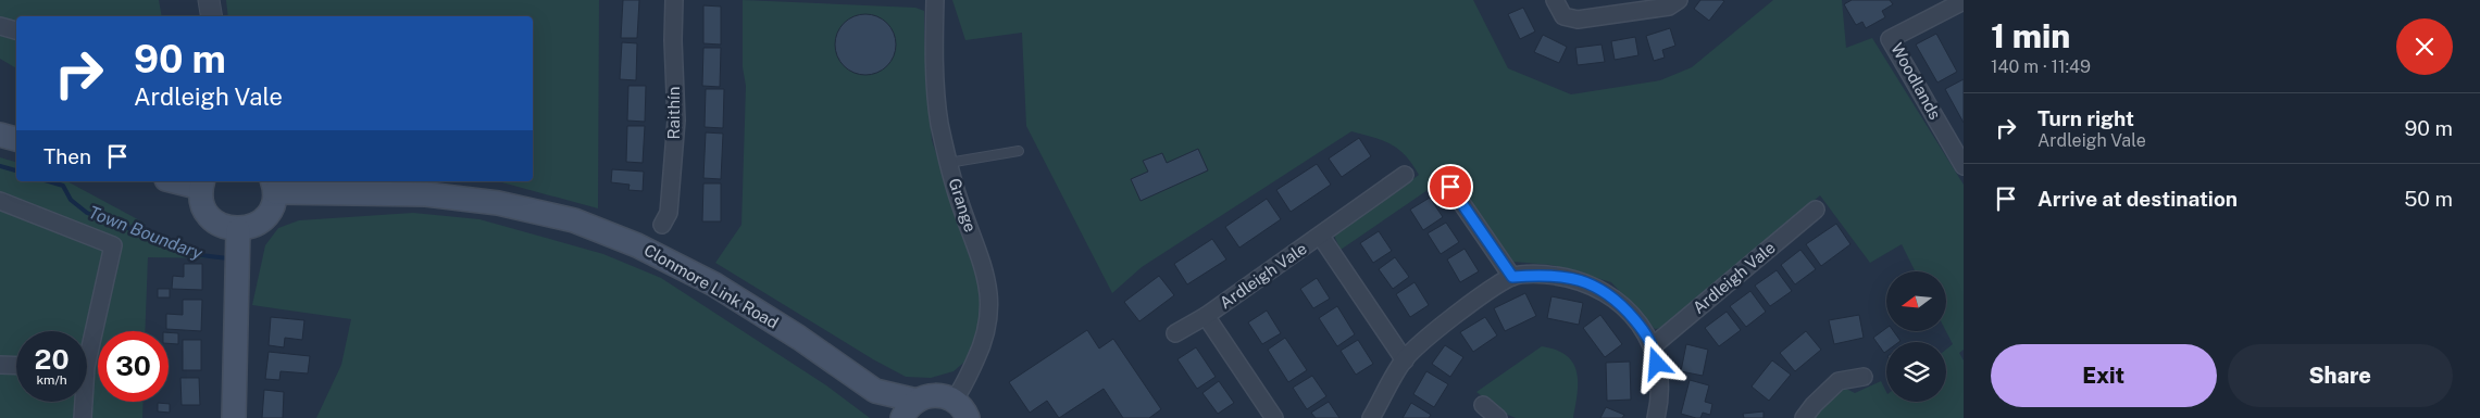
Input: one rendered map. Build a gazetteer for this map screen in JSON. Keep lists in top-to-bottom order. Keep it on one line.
{"streets":{"main road":["Clonmore Link Road"],"street":["Woodlands","Raithín","Grange","Ardleigh Vale"]},"water":["Town Boundary"],"north":"left","page":{"heading":["1 min","140 m · 11:49"],"turn":["90 m","Ardleigh Vale"],"list":[{"name":"Turn right","note":"Ardleigh Vale","value":"90 m"},{"name":"Arrive at destination","value":"50 m"}],"then":"Then","speed":"20 km/h","limit":"30","buttons":["Exit","Share"]}}
